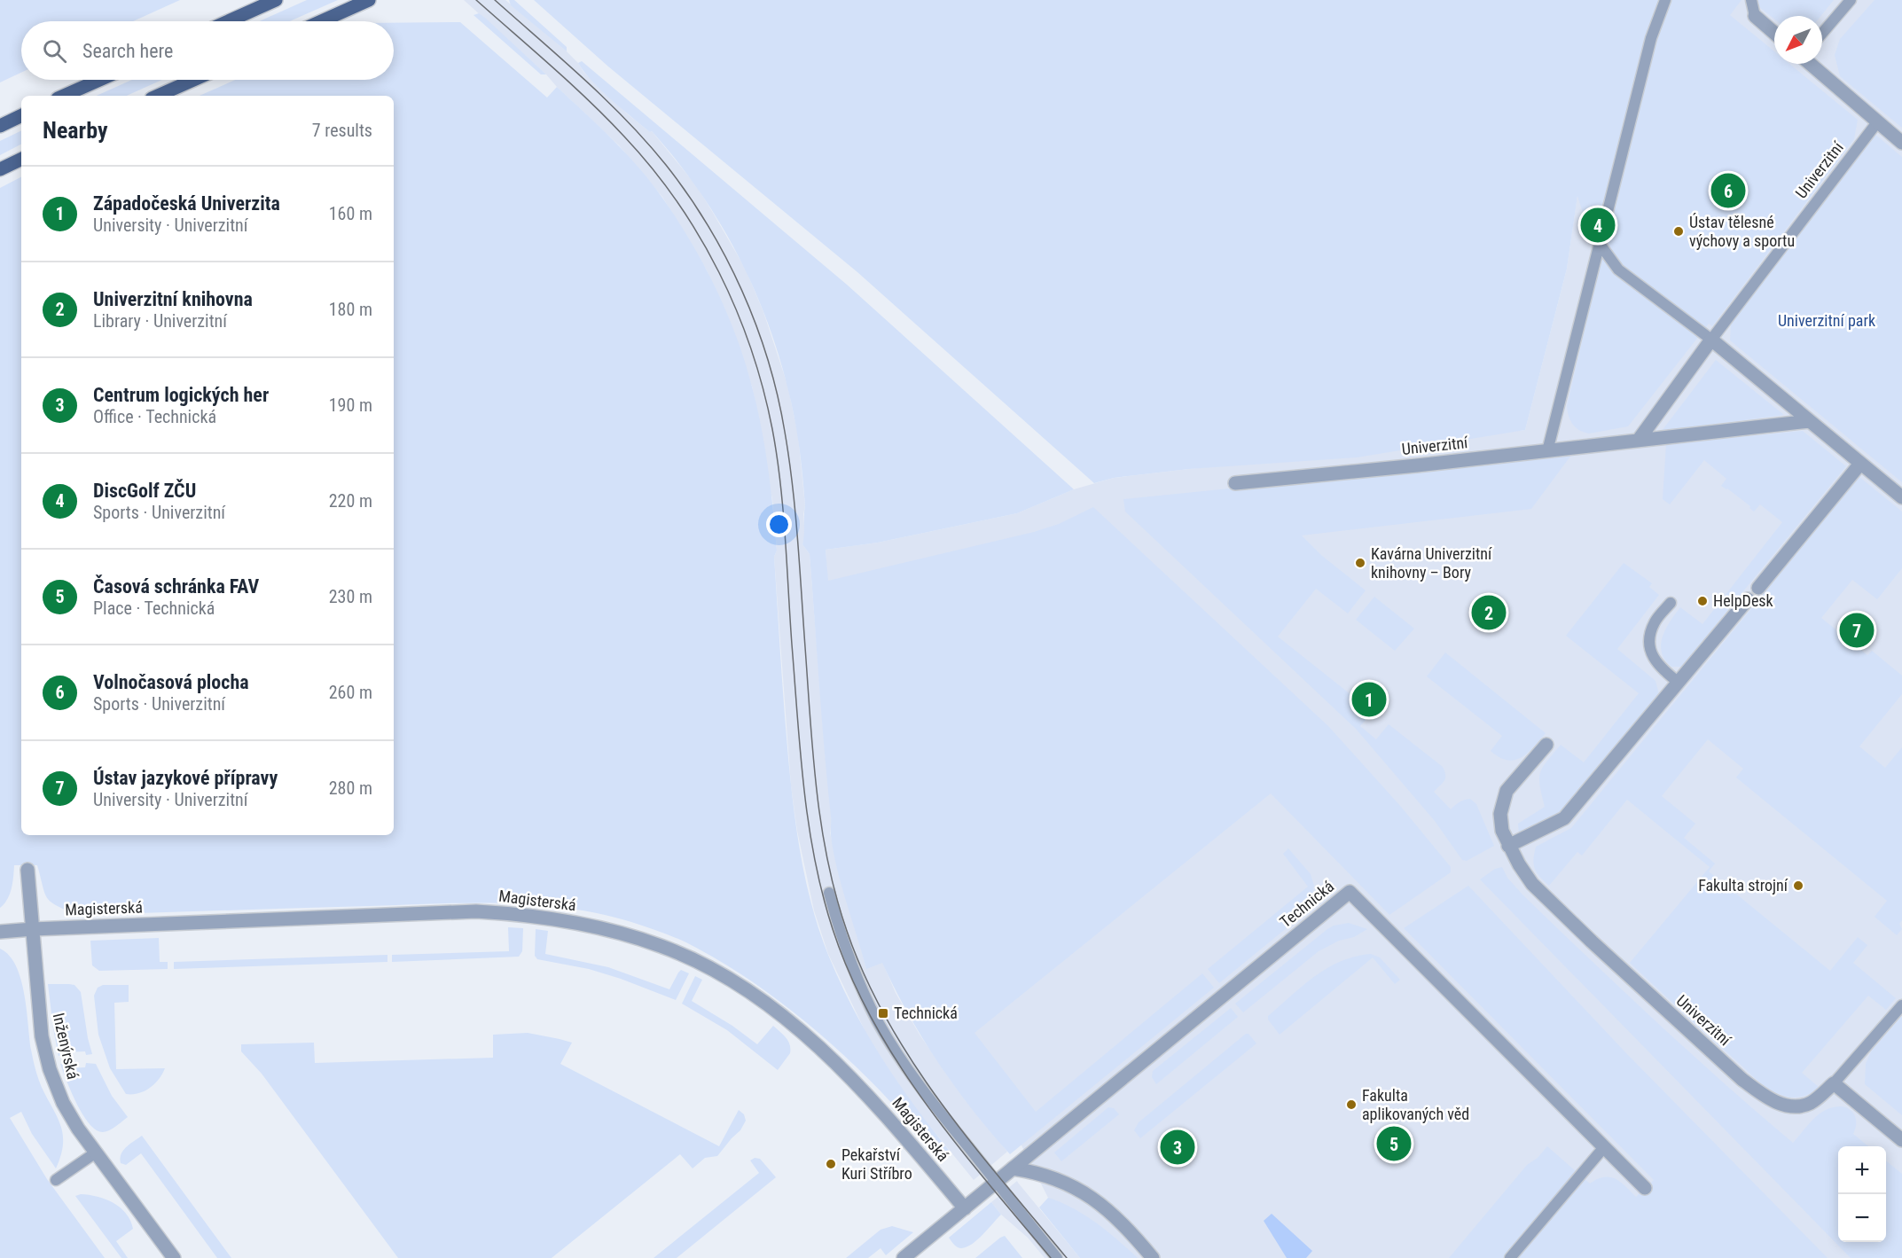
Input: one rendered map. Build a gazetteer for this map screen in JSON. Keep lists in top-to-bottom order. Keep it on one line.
{"streets":{"street":["Univerzitní","Magisterská","Technická","Inženýrská"]},"crossings":[["Magisterská","Technická"],["Magisterská","Inženýrská"]],"parks":["Univerzitní park"],"places":{"other":["Ústav tělesné výchovy a sportu","Kavárna Univerzitní knihovny – Bory","HelpDesk","Fakulta strojní","Fakulta aplikovaných věd","Pekařství Kuri Stříbro"],"transit":["Technická"]},"north":"bottom left","page":{"search":"Search here","heading":["Nearby","7 results"],"list":[{"mark":"1","name":"Západočeská Univerzita","note":"University · Univerzitní","value":"160 m"},{"mark":"2","name":"Univerzitní knihovna","note":"Library · Univerzitní","value":"180 m"},{"mark":"3","name":"Centrum logických her","note":"Office · Technická","value":"190 m"},{"mark":"4","name":"DiscGolf ZČU","note":"Sports · Univerzitní","value":"220 m"},{"mark":"5","name":"Časová schránka FAV","note":"Place · Technická","value":"230 m"},{"mark":"6","name":"Volnočasová plocha","note":"Sports · Univerzitní","value":"260 m"},{"mark":"7","name":"Ústav jazykové přípravy","note":"University · Univerzitní","value":"280 m"}],"pins":["6","4","2","7","1","5","3"],"map_buttons":["+","−"]}}
